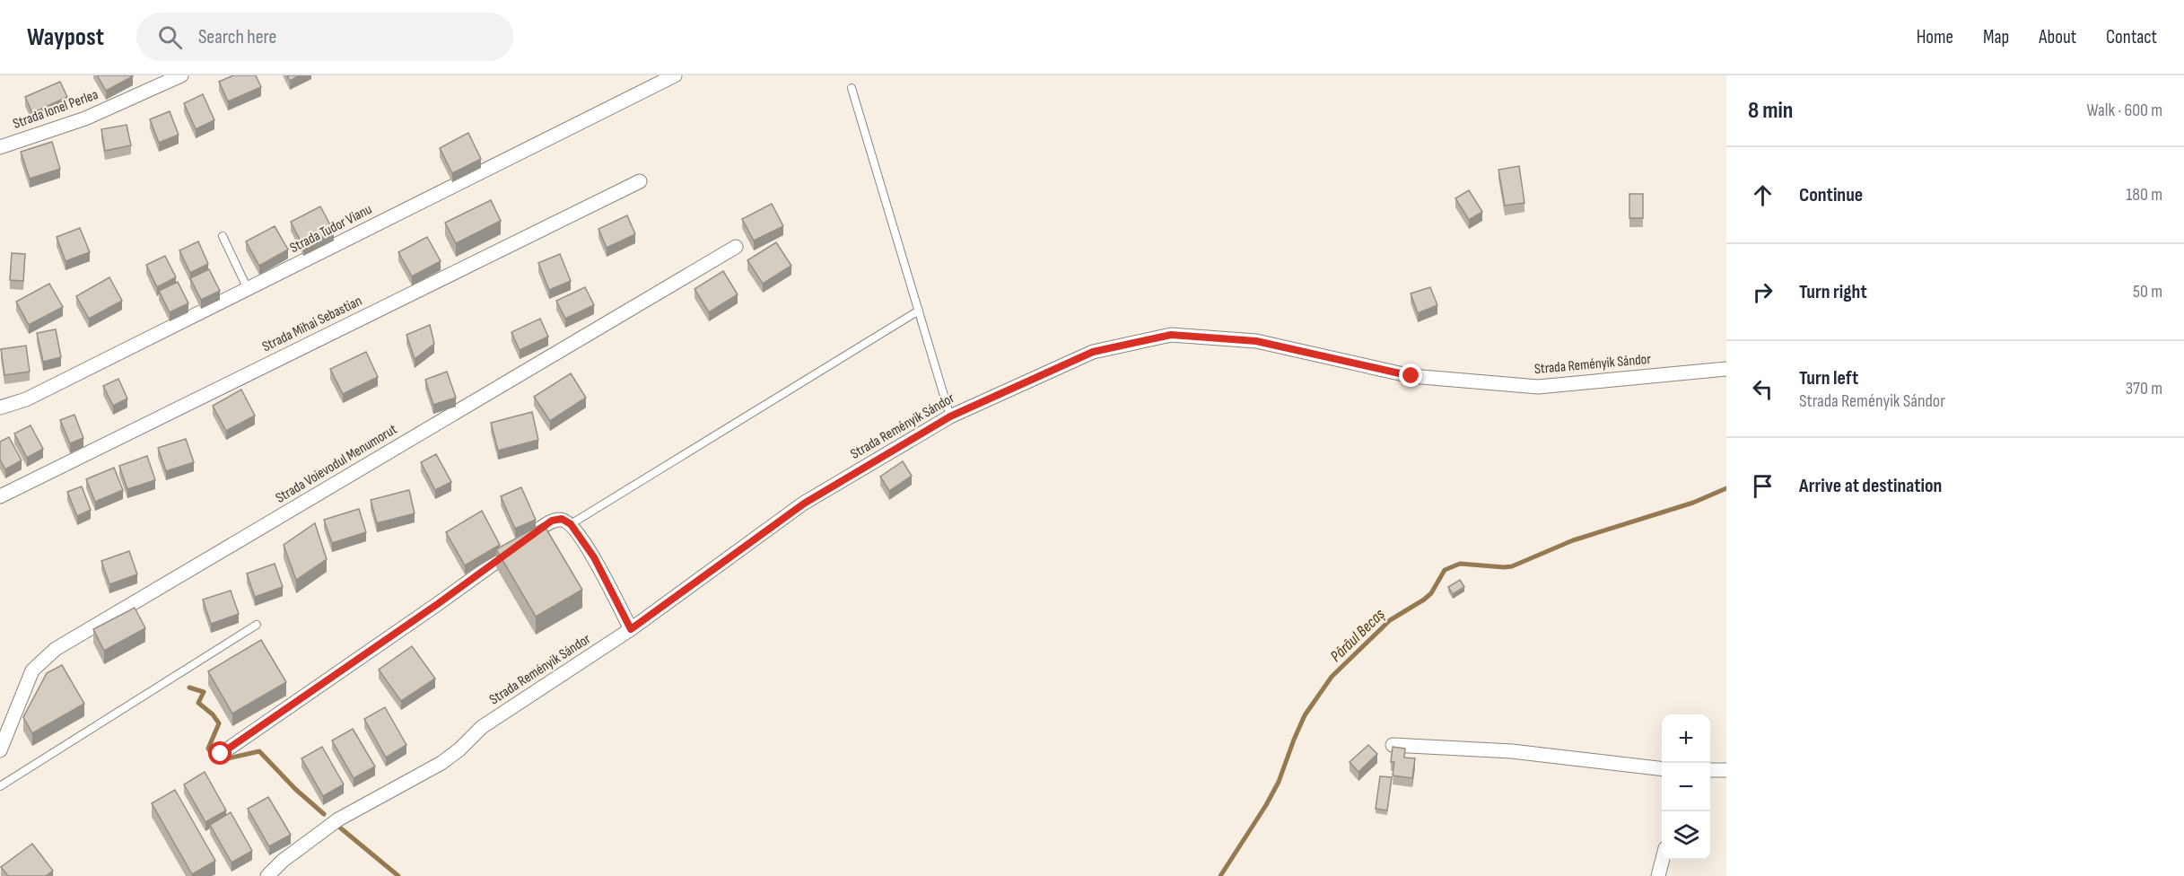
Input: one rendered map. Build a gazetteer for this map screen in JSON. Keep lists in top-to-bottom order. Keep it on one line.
{"streets":{"street":["Strada Ionel Perlea","Strada Tudor Vianu","Strada Mihai Sebastian","Strada Reményik Sándor","Strada Voievodul Menumorut"]},"water":["Pârâul Becaș"],"page":{"header":"Waypost","search":"Search here","nav":["Home","Map","About","Contact"],"heading":["8 min","Walk · 600 m"],"list":[["Continue","180 m"],["Turn right","50 m"],["Turn left","Strada Reményik Sándor","370 m"],"Arrive at destination"],"map_buttons":["+","−"]}}
